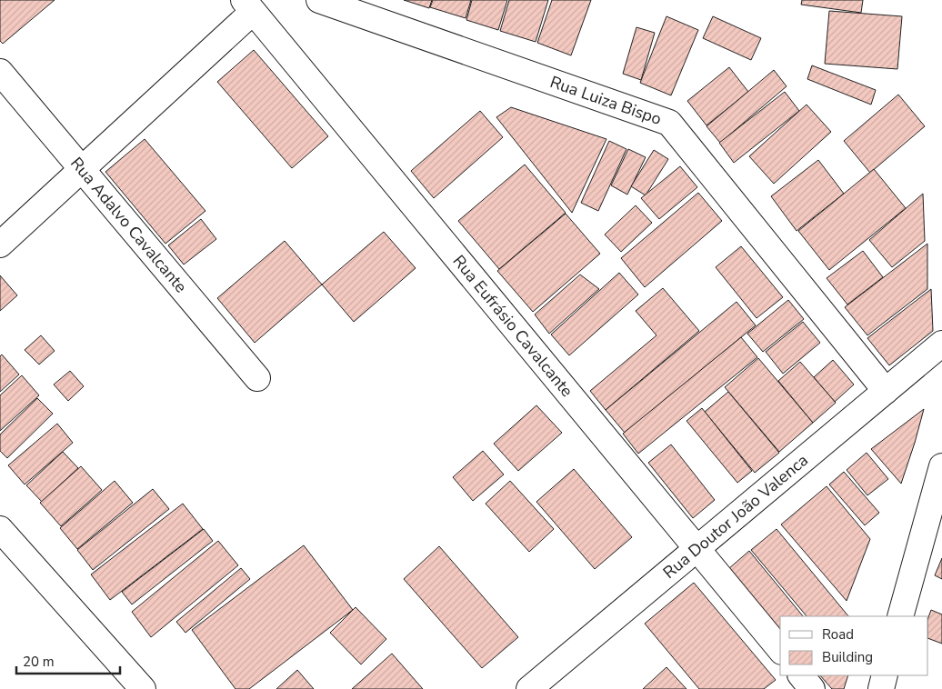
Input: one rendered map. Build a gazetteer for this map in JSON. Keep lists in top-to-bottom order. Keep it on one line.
{"streets":{"street":["Rua Luiza Bispo","Rua Adalvo Cavalcante","Rua Eufrásio Cavalcante","Rua Doutor João Valenca"]},"crossings":[["Rua Luiza Bispo","Rua Doutor João Valenca"],["Rua Eufrásio Cavalcante","Rua Doutor João Valenca"]],"legend":["Road","Building"],"scale_bar":"20 m"}
